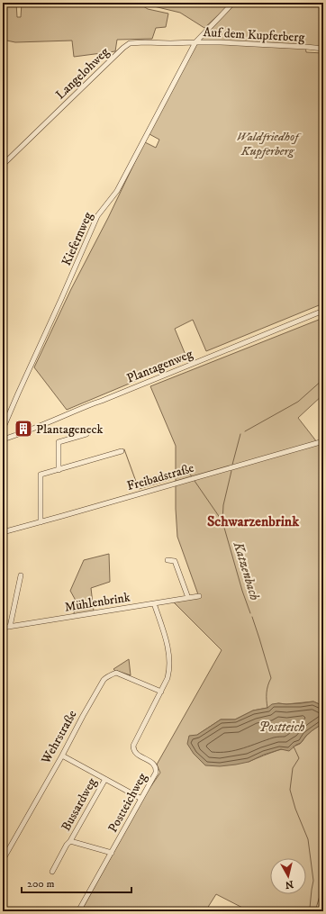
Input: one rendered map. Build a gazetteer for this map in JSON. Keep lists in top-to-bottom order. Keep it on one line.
{"streets":{"street":["Auf dem Kupferberg","Langelohweg","Kiefernweg","Plantagenweg","Freibadstraße","Mühlenbrink","Wehrstraße","Postteichweg","Bussardweg"]},"crossings":[["Auf dem Kupferberg","Langelohweg"],["Auf dem Kupferberg","Kiefernweg"],["Langelohweg","Kiefernweg"],["Mühlenbrink","Postteichweg"],["Wehrstraße","Postteichweg"],["Postteichweg","Bussardweg"]],"districts":["Schwarzenbrink"],"water":["Katzenbach","Postteich"],"parks":["Waldfriedhof Kupferberg"],"places":{"building":["Plantageneck"]},"scale_bar":"200 m","north":"bottom"}
